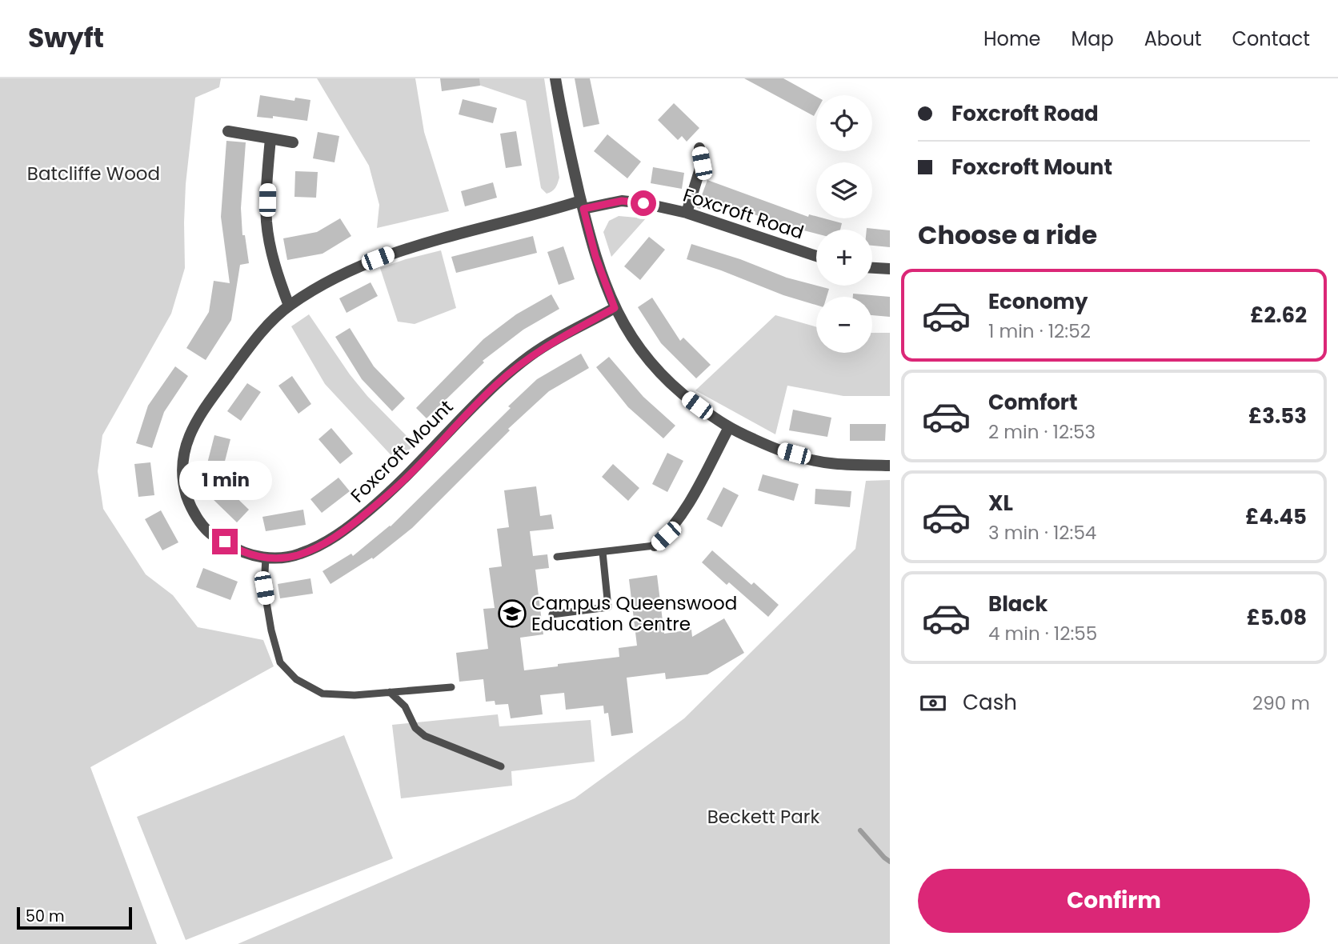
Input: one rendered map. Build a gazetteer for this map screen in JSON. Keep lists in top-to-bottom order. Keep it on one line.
{"streets":{"street":["Foxcroft Road","Foxcroft Mount"]},"crossings":[["Foxcroft Road","Foxcroft Mount"]],"parks":["Batcliffe Wood","Beckett Park"],"places":{"school or university":["Campus Queenswood Education Centre"]},"scale_bar":"50 m","page":{"header":"Swyft","nav":["Home","Map","About","Contact"],"banner":["Foxcroft Road","Foxcroft Mount"],"map_buttons":["+","−"],"heading":"Choose a ride","list":[{"name":"Economy","note":"1 min · 12:52","value":"£2.62"},{"name":"Comfort","note":"2 min · 12:53","value":"£3.53"},{"name":"XL","note":"3 min · 12:54","value":"£4.45"},{"name":"Black","note":"4 min · 12:55","value":"£5.08"}],"bubble":"1 min","pay":["Cash","290 m"],"buttons":"Confirm","scale":"50 m"}}
